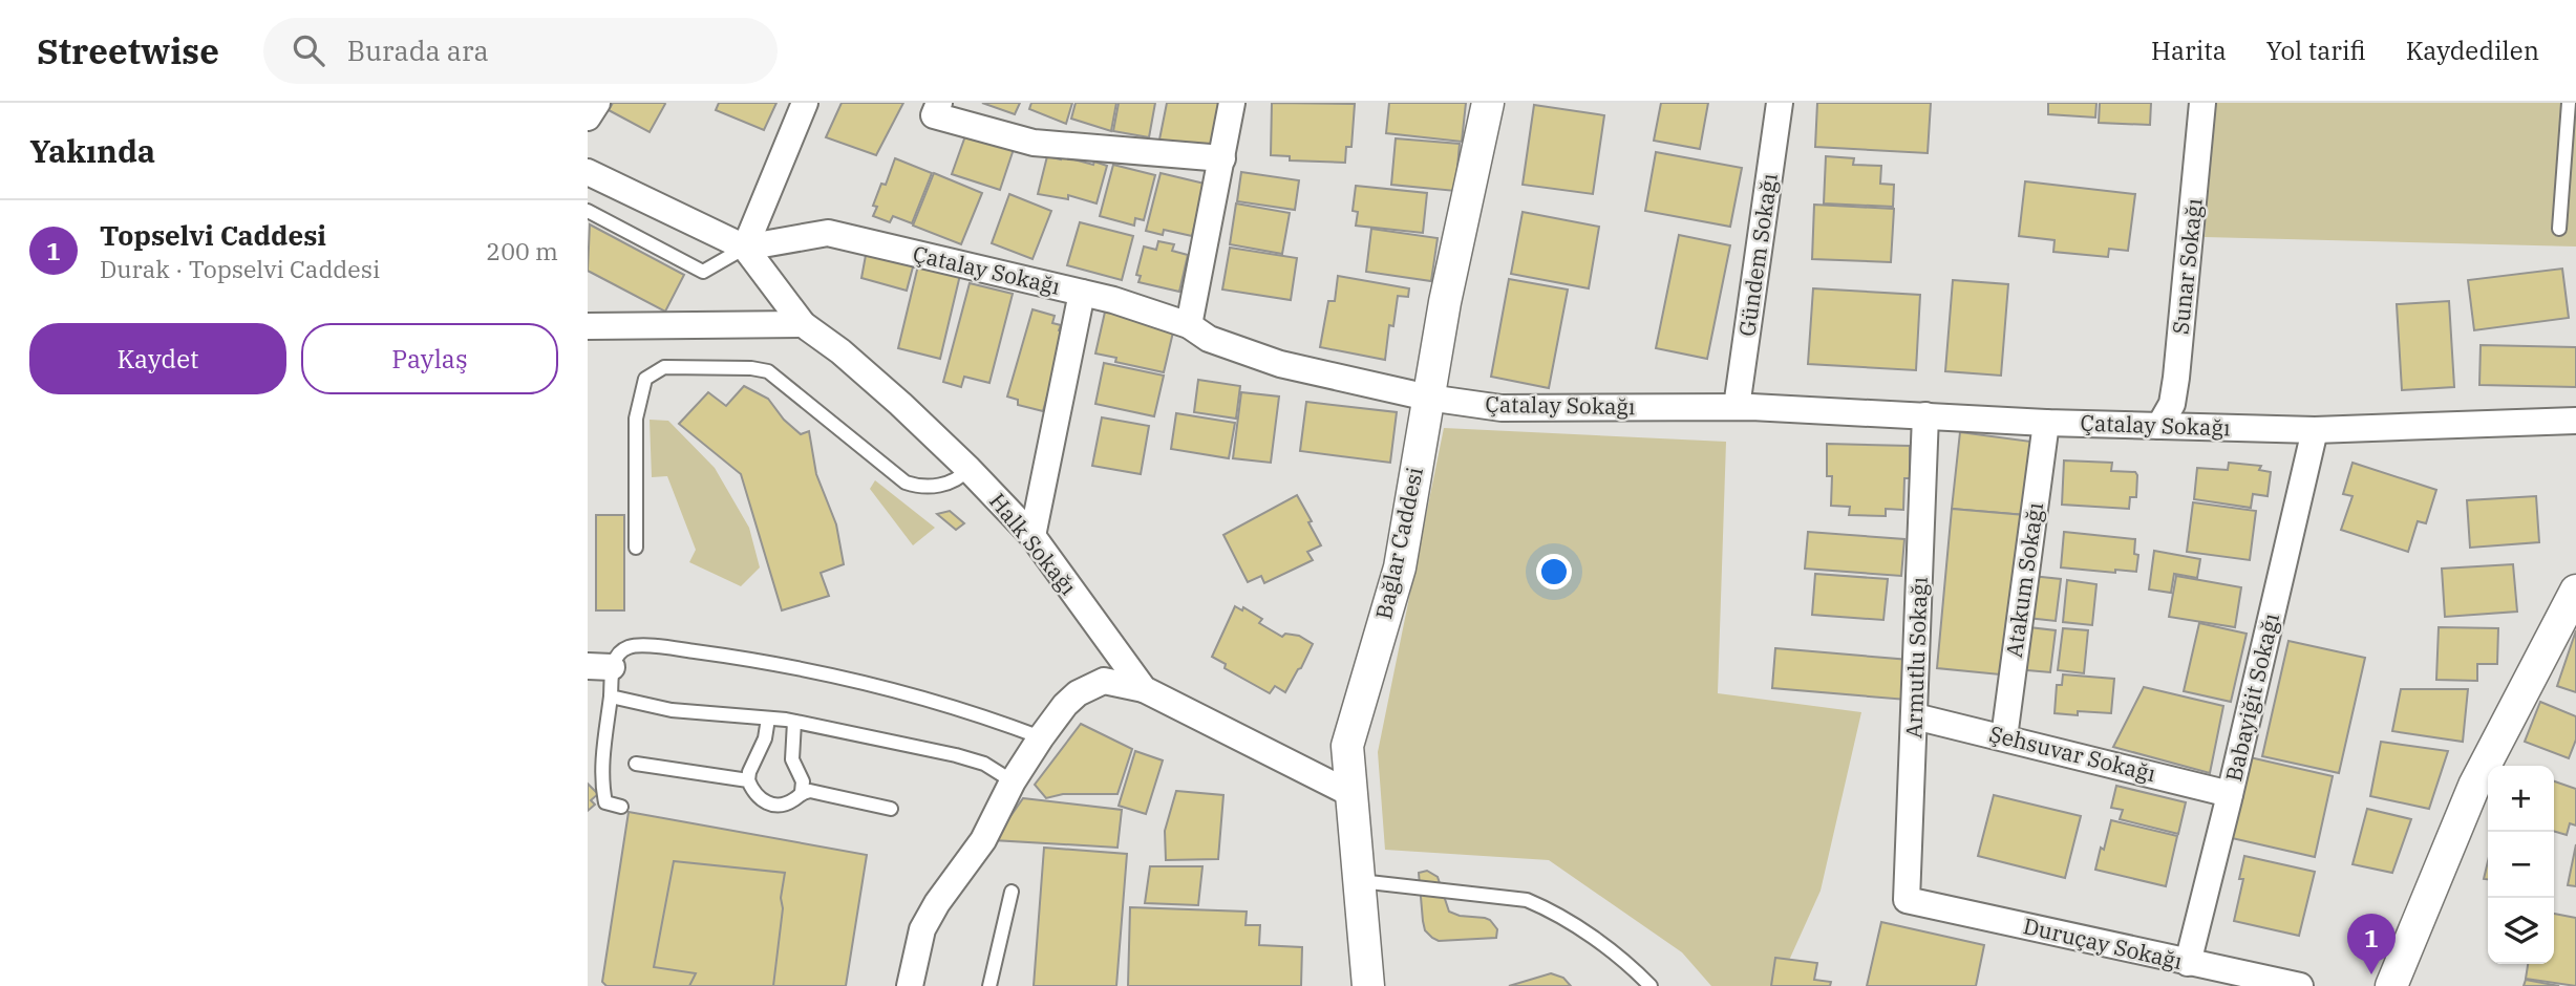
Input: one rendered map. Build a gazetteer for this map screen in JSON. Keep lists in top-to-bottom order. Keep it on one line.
{"streets":{"street":["Gündem Sokağı","Sunar Sokağı","Çatalay Sokağı","Bağlar Caddesi","Halk Sokağı","Atakum Sokağı","Armutlu Sokağı","Babayiğit Sokağı","Şehsuvar Sokağı","Duruçay Sokağı"]},"crossings":[["Gündem Sokağı","Çatalay Sokağı"],["Sunar Sokağı","Çatalay Sokağı"],["Çatalay Sokağı","Bağlar Caddesi"],["Çatalay Sokağı","Halk Sokağı"],["Çatalay Sokağı","Atakum Sokağı"],["Çatalay Sokağı","Armutlu Sokağı"],["Çatalay Sokağı","Babayiğit Sokağı"],["Bağlar Caddesi","Halk Sokağı"],["Atakum Sokağı","Şehsuvar Sokağı"],["Armutlu Sokağı","Şehsuvar Sokağı"],["Armutlu Sokağı","Duruçay Sokağı"],["Babayiğit Sokağı","Şehsuvar Sokağı"],["Babayiğit Sokağı","Duruçay Sokağı"]],"page":{"header":"Streetwise","search":"Burada ara","nav":["Harita","Yol tarifi","Kaydedilen"],"heading":"Yakında","list":[{"mark":"1","name":"Topselvi Caddesi","note":"Durak · Topselvi Caddesi","value":"200 m"}],"buttons":["Kaydet","Paylaş"],"map_buttons":["+","−"],"pins":"1"}}
